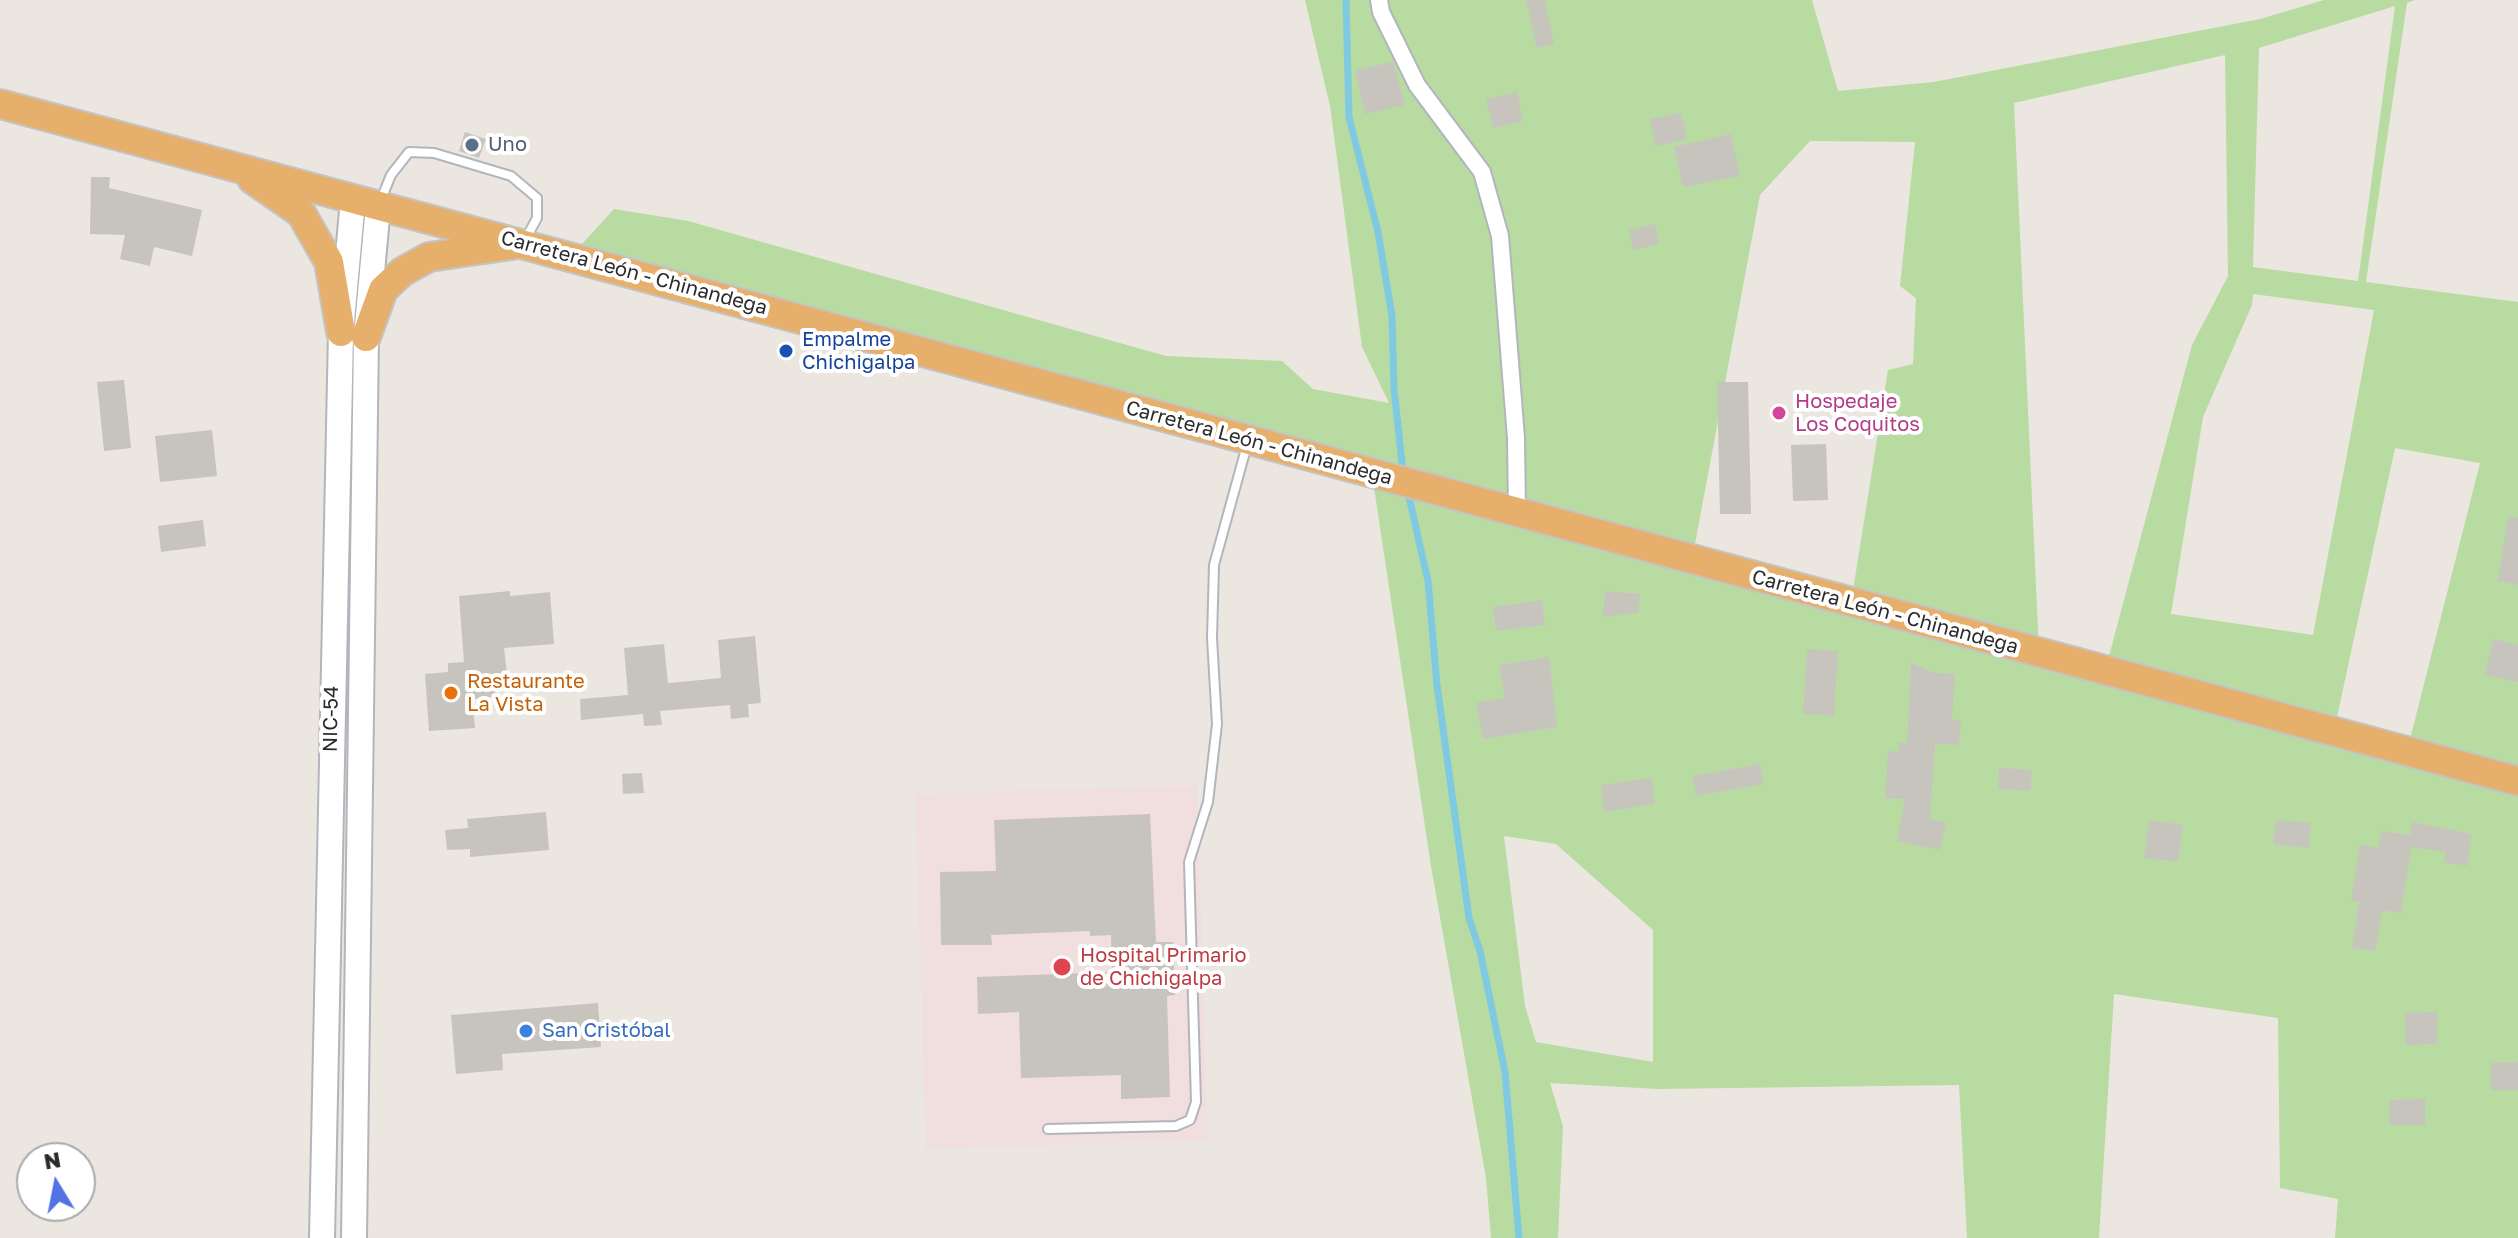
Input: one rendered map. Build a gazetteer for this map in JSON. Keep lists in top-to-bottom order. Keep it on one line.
{"streets":{"highway":["Carretera León - Chinandega"],"main road":["NIC-54"]},"crossings":[["Carretera León - Chinandega","NIC-54"]],"places":["Uno","Empalme Chichigalpa","Hospedaje Los Coquitos","Restaurante La Vista","Hospital Primario de Chichigalpa","San Cristóbal"],"north":"top"}
